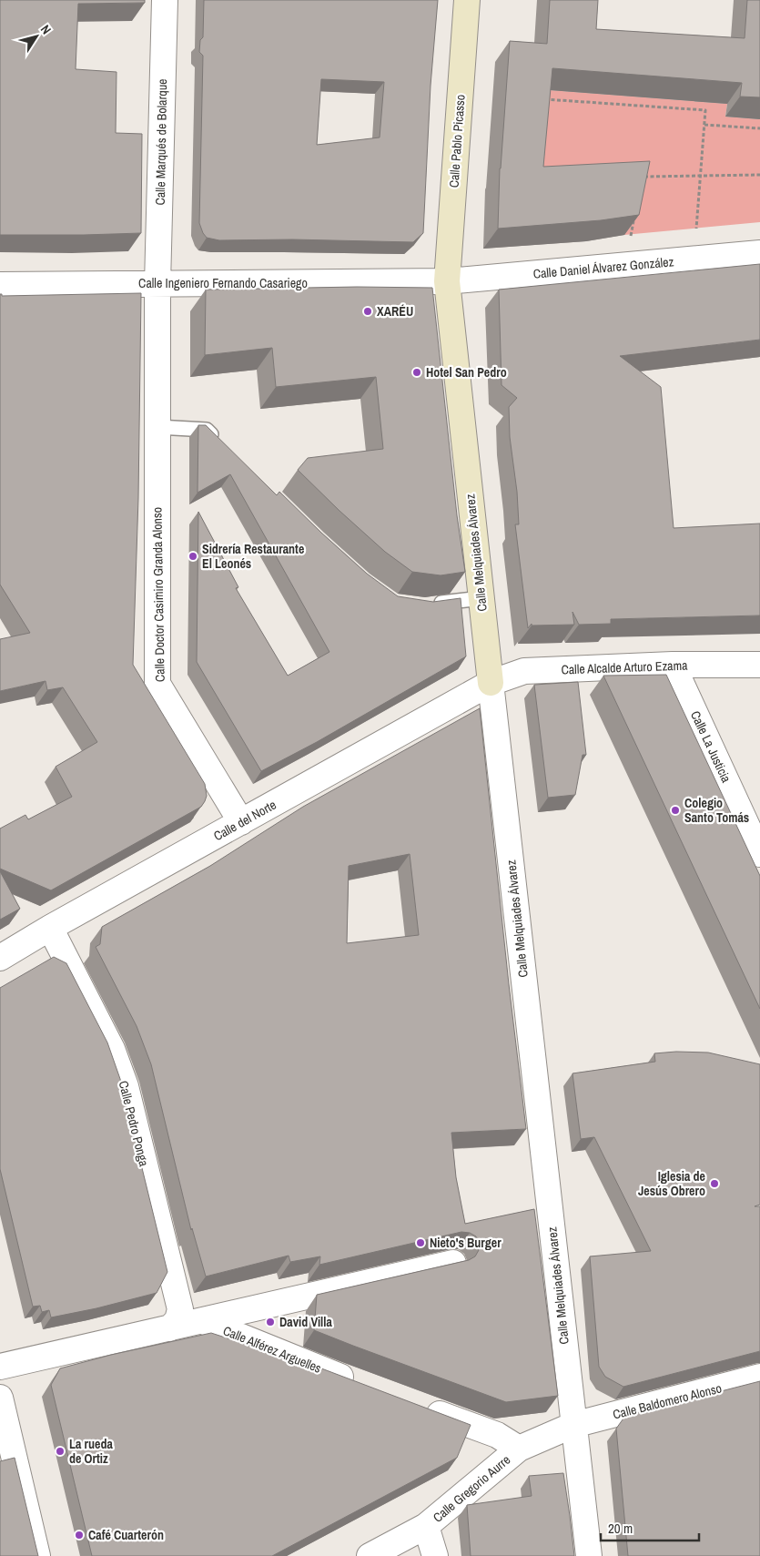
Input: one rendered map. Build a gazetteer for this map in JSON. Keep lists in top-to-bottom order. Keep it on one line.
{"streets":{"street":["Calle Pablo Picasso","Calle Marqués de Bolarque","Calle Daniel Álvarez González","Calle Ingeniero Fernando Casariego","Calle Melquiades Álvarez","Calle Doctor Casimiro Granda Alonso","Calle Alcalde Arturo Ezama","Calle La Justicia","Calle del Norte","Calle Pedro Ponga","Calle Alférez Arguelles","Calle Baldomero Alonso","Calle Gregorio Aurre"]},"crossings":[["Calle Pablo Picasso","Calle Daniel Álvarez González"],["Calle Pablo Picasso","Calle Ingeniero Fernando Casariego"],["Calle Pablo Picasso","Calle Melquiades Álvarez"],["Calle Marqués de Bolarque","Calle Ingeniero Fernando Casariego"],["Calle Marqués de Bolarque","Calle Doctor Casimiro Granda Alonso"],["Calle Daniel Álvarez González","Calle Ingeniero Fernando Casariego"],["Calle Daniel Álvarez González","Calle Melquiades Álvarez"],["Calle Ingeniero Fernando Casariego","Calle Melquiades Álvarez"],["Calle Ingeniero Fernando Casariego","Calle Doctor Casimiro Granda Alonso"],["Calle Melquiades Álvarez","Calle Alcalde Arturo Ezama"],["Calle Melquiades Álvarez","Calle del Norte"],["Calle Melquiades Álvarez","Calle Baldomero Alonso"],["Calle Melquiades Álvarez","Calle Gregorio Aurre"],["Calle Doctor Casimiro Granda Alonso","Calle del Norte"],["Calle Alcalde Arturo Ezama","Calle La Justicia"],["Calle Alcalde Arturo Ezama","Calle del Norte"],["Calle del Norte","Calle Pedro Ponga"],["Calle Pedro Ponga","Calle Alférez Arguelles"],["Calle Baldomero Alonso","Calle Gregorio Aurre"]],"places":["XARÉU","Hotel San Pedro","Sidrería Restaurante El Leonés","Colegio Santo Tomás","Iglesia de Jesús Obrero","Nieto's Burger","David Villa","La rueda de Ortiz","Café Cuarterón"],"scale_bar":"20 m","north":"top right"}
